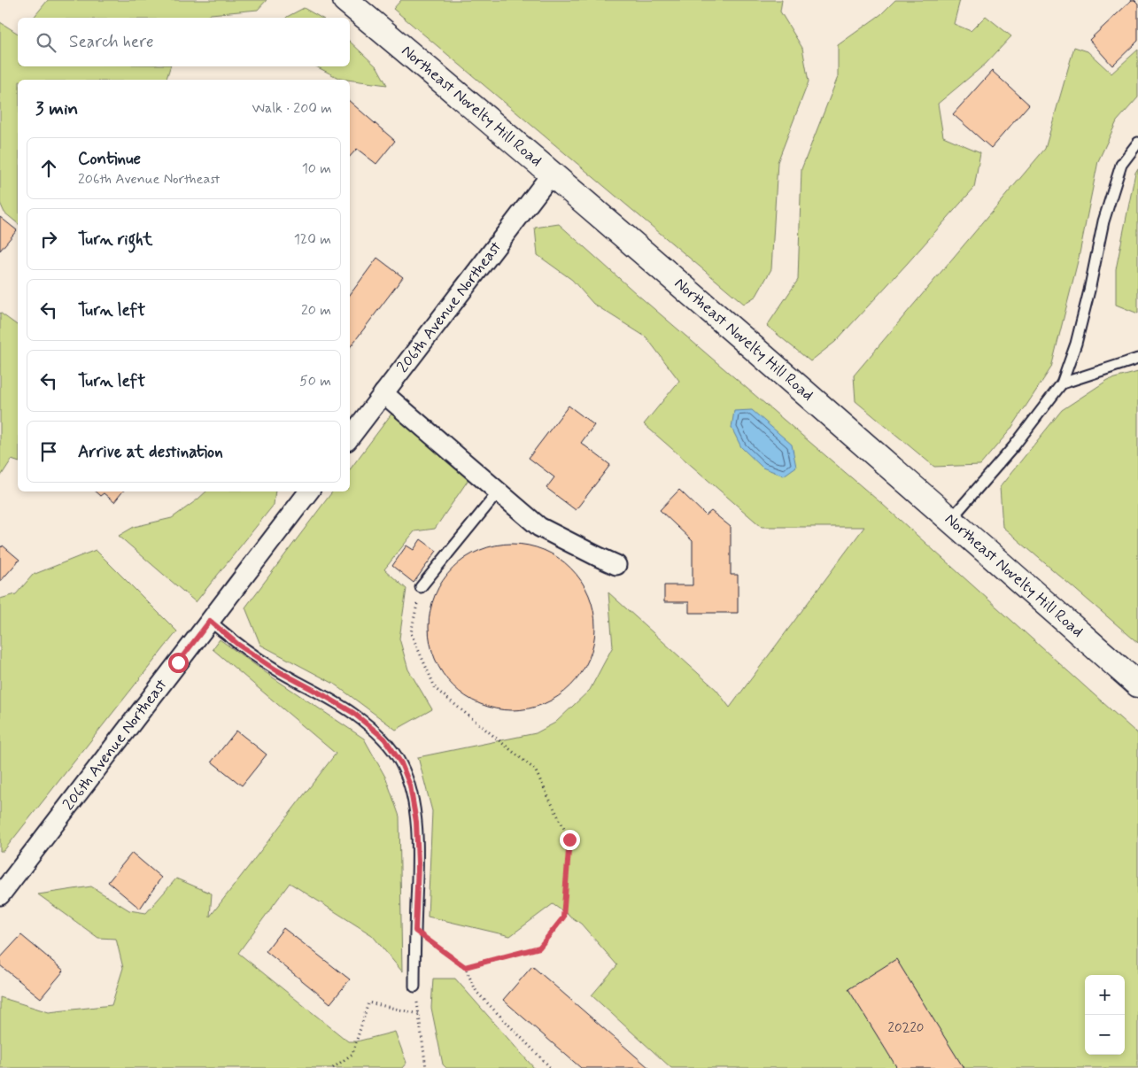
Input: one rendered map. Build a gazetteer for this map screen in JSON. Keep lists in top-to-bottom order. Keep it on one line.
{"streets":{"main road":["Northeast Novelty Hill Road"],"street":["206th Avenue Northeast"]},"crossings":[["Northeast Novelty Hill Road","206th Avenue Northeast"]],"house_numbers":["20220"],"page":{"search":"Search here","heading":["3 min","Walk · 200 m"],"list":[["Continue","206th Avenue Northeast","10 m"],["Turn right","120 m"],["Turn left","20 m"],["Turn left","50 m"],"Arrive at destination"],"map_buttons":["+","−"]}}
